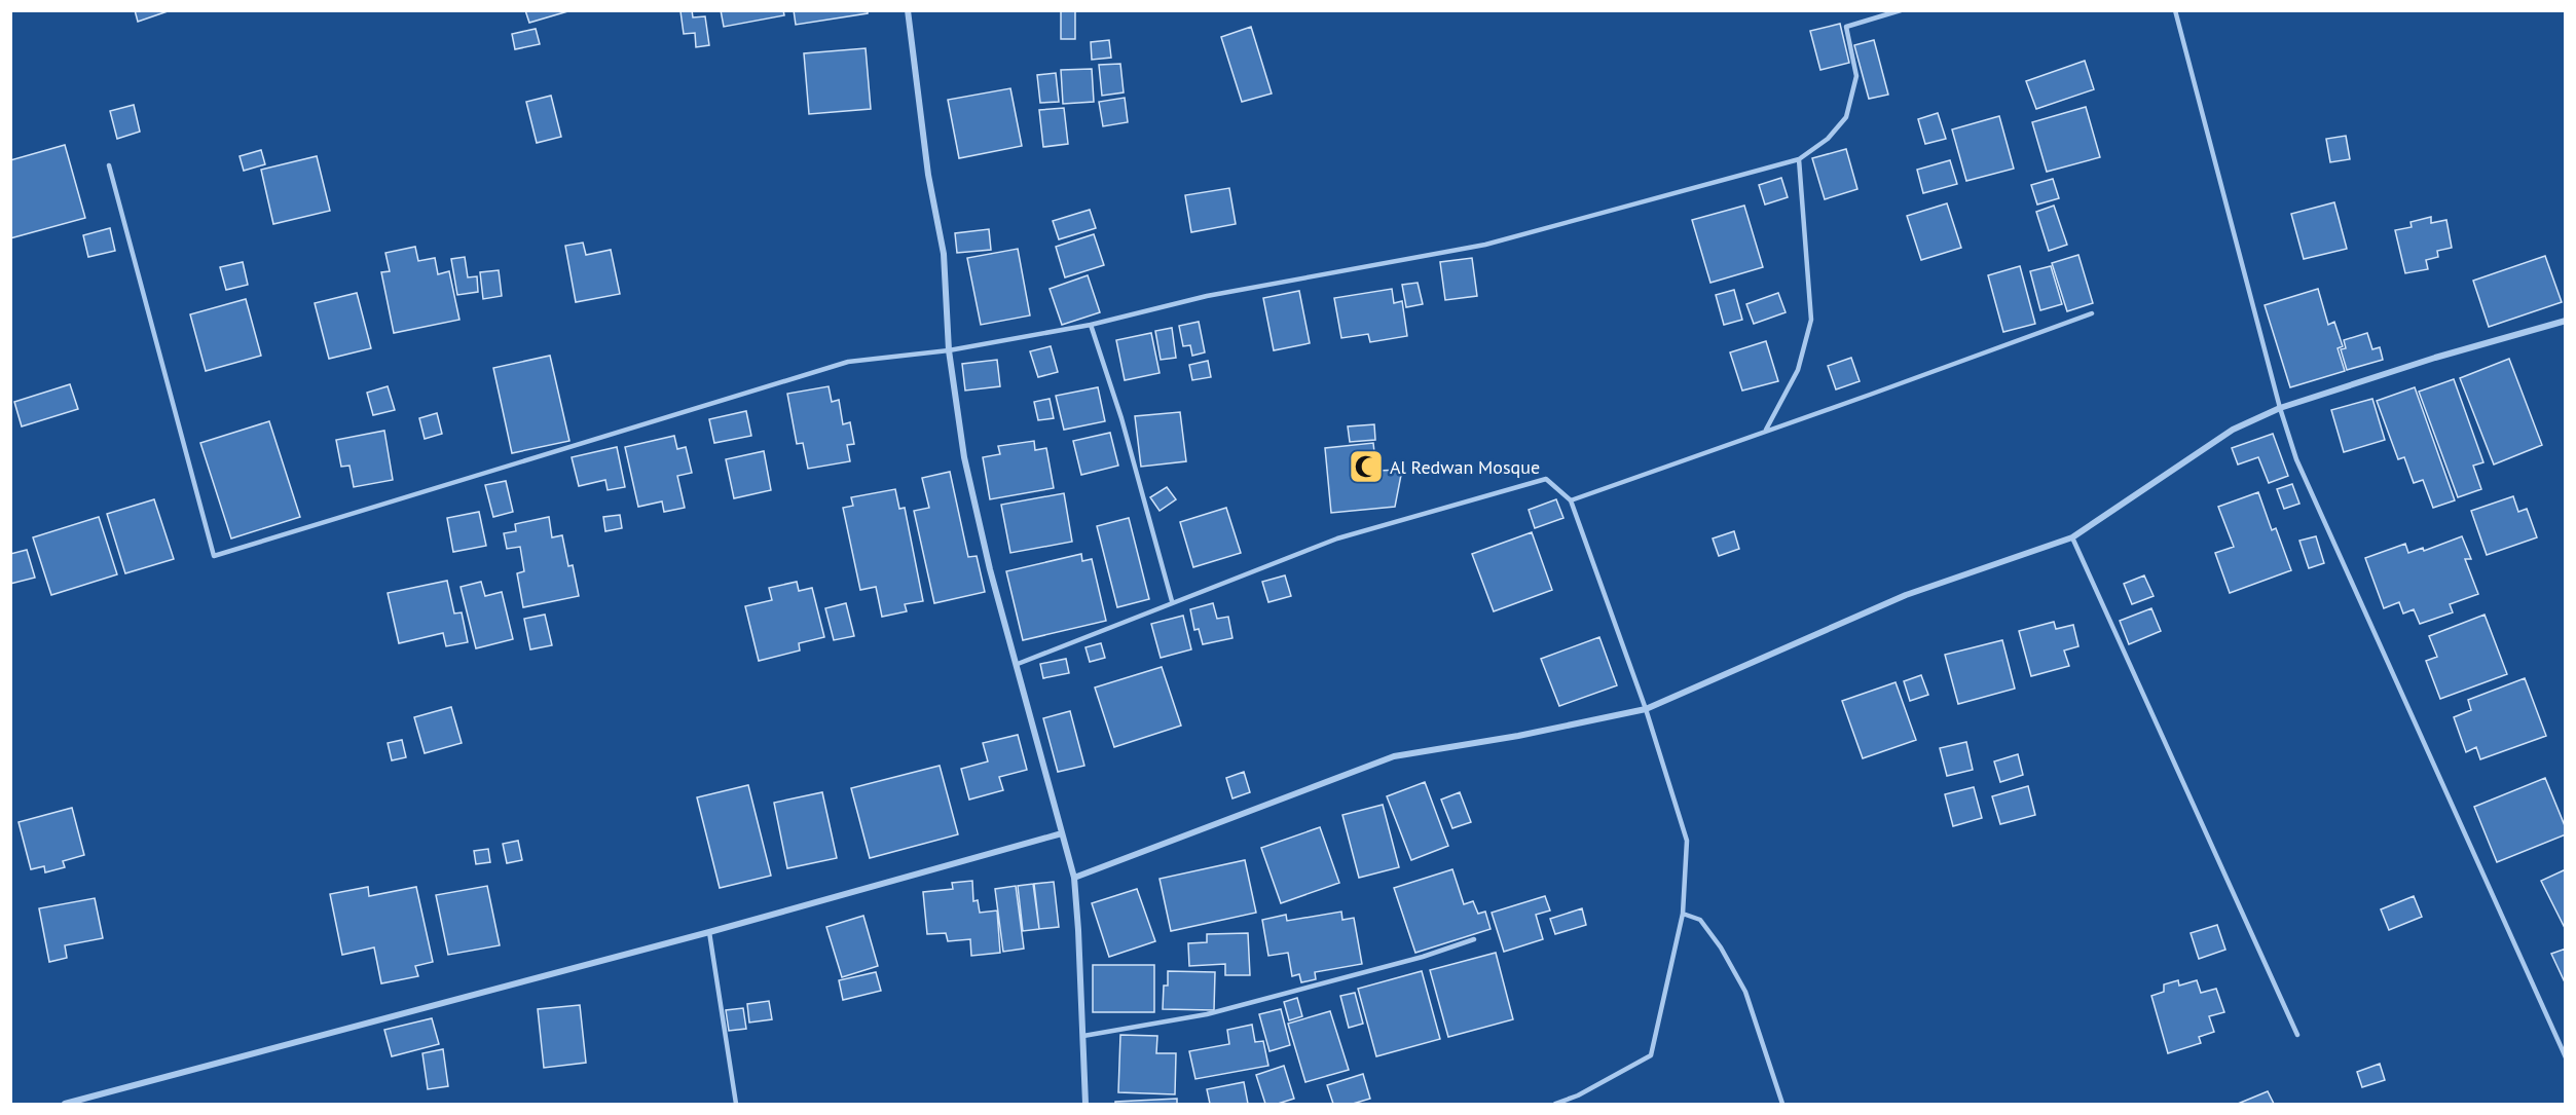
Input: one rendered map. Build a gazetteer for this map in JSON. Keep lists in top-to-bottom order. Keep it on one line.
{"places":{"mosque":["Al Redwan Mosque"]}}
